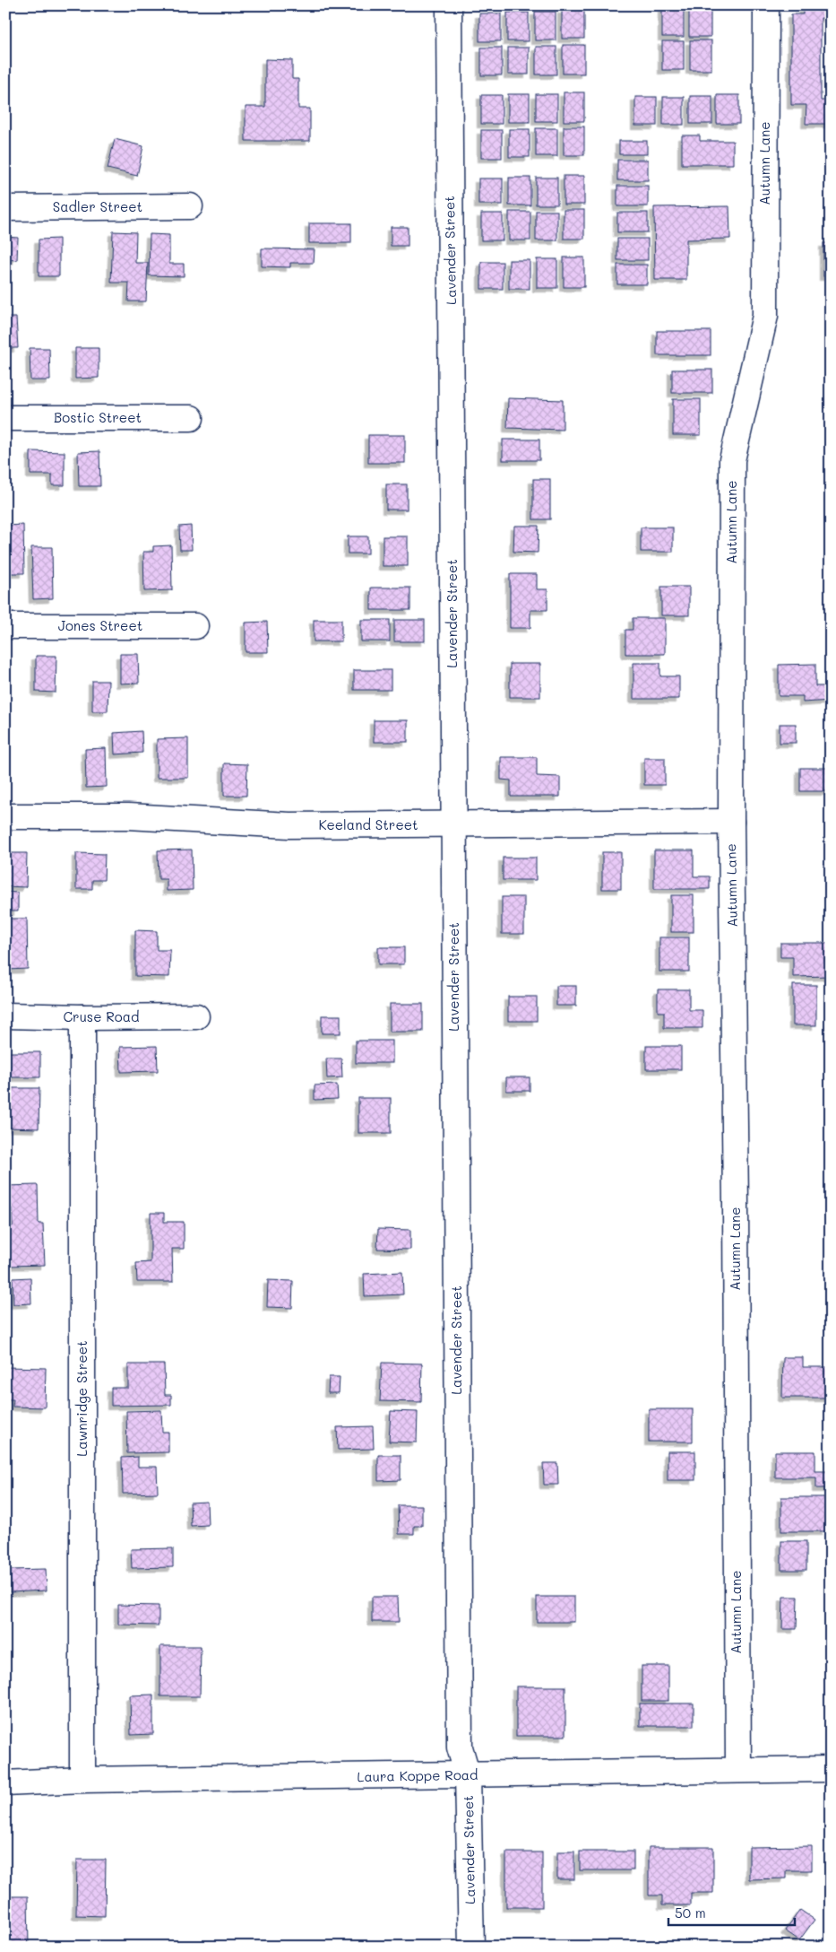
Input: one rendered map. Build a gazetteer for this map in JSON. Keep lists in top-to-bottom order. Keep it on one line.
{"streets":{"street":["Autumn Lane","Sadler Street","Lavender Street","Bostic Street","Jones Street","Keeland Street","Cruse Road","Lawnridge Street","Laura Koppe Road"]},"crossings":[["Autumn Lane","Keeland Street"],["Autumn Lane","Laura Koppe Road"],["Lavender Street","Keeland Street"],["Lavender Street","Laura Koppe Road"],["Cruse Road","Lawnridge Street"],["Lawnridge Street","Laura Koppe Road"]],"scale_bar":"50 m"}
